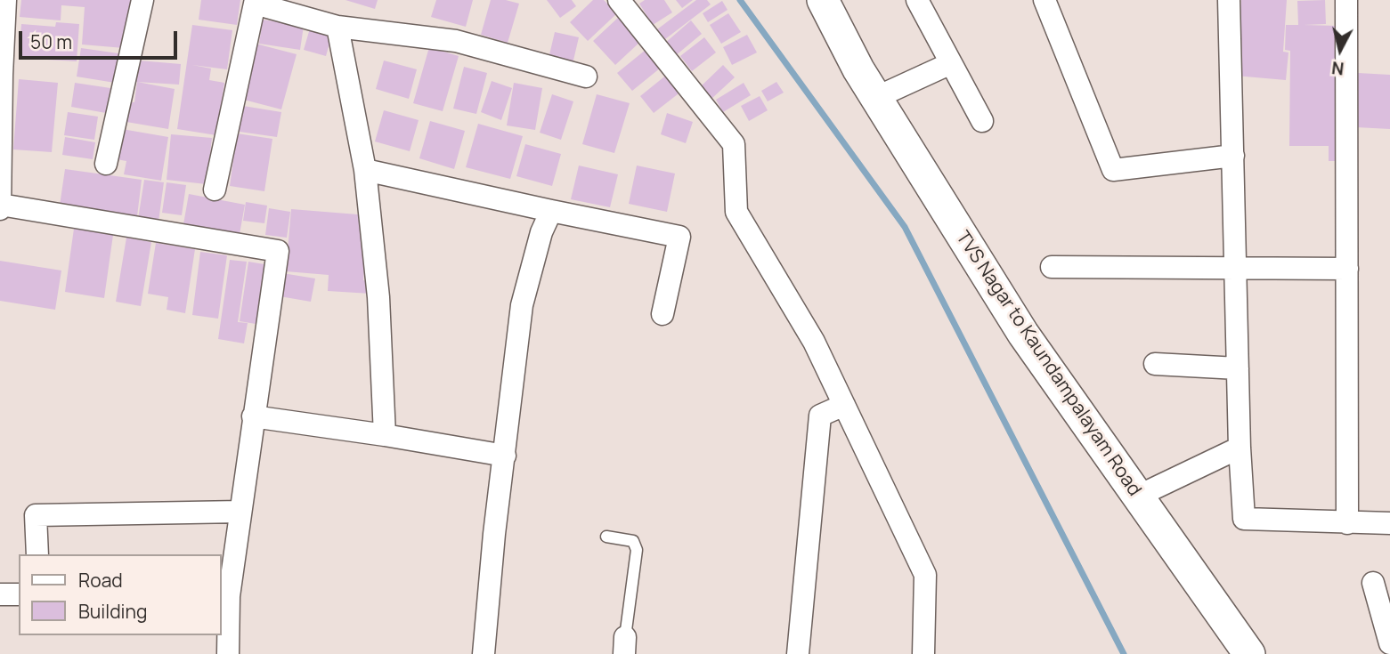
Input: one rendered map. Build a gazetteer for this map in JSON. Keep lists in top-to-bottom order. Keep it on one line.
{"streets":{"street":["TVS Nagar to Kaundampalayam Road"]},"legend":["Road","Building"],"scale_bar":"50 m","north":"bottom"}
